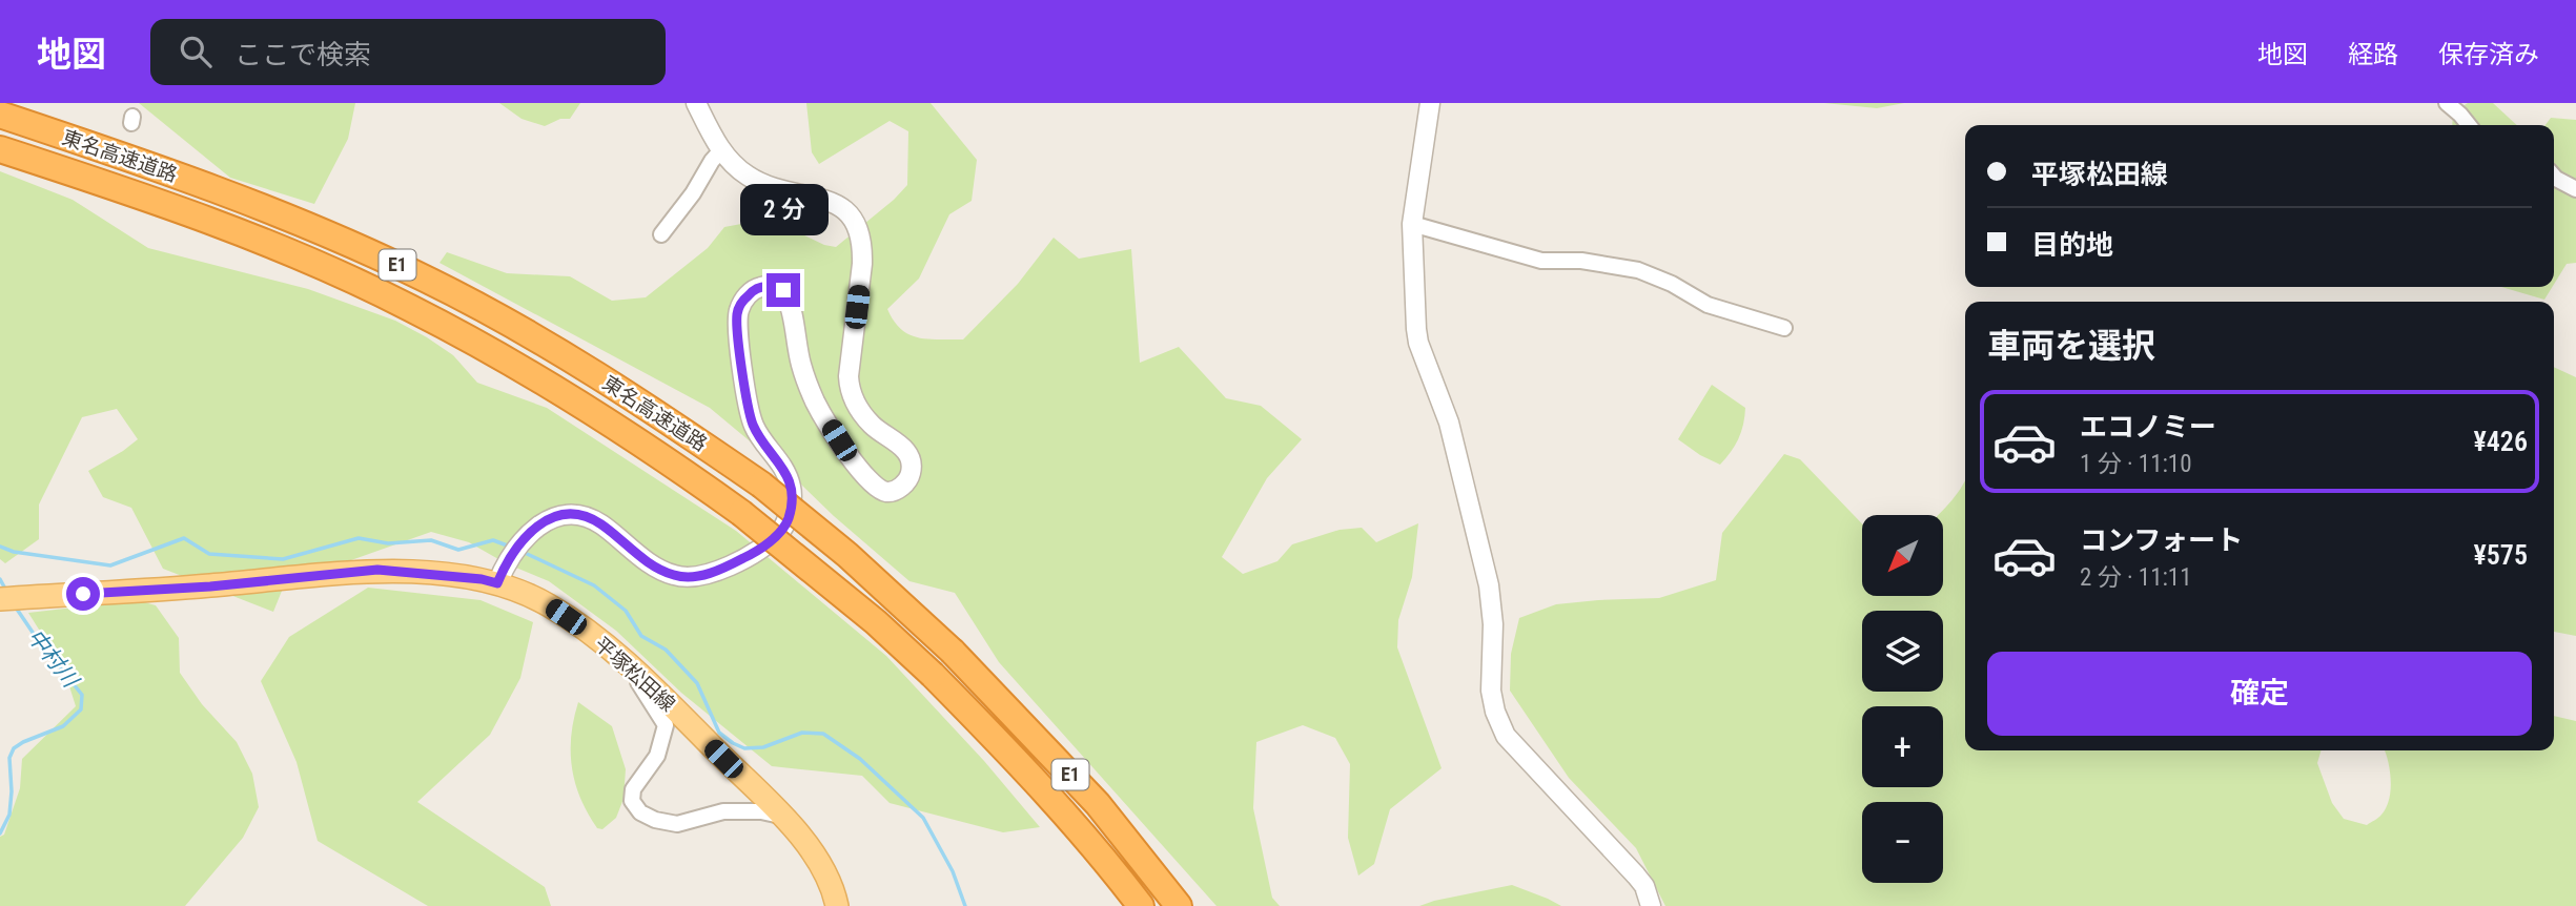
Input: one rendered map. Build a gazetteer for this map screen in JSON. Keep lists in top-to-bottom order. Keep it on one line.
{"streets":{"highway":["東名高速道路","E1"],"main road":["平塚松田線"]},"water":["中村川"],"north":"bottom left","page":{"header":"地図","search":"ここで検索","nav":["地図","経路","保存済み"],"banner":["平塚松田線","目的地"],"bubble":"2 分","heading":"車両を選択","list":[{"name":"エコノミー","note":"1 分 · 11:10","value":"¥426"},{"name":"コンフォート","note":"2 分 · 11:11","value":"¥575"}],"map_buttons":["+","−"],"buttons":"確定"}}
